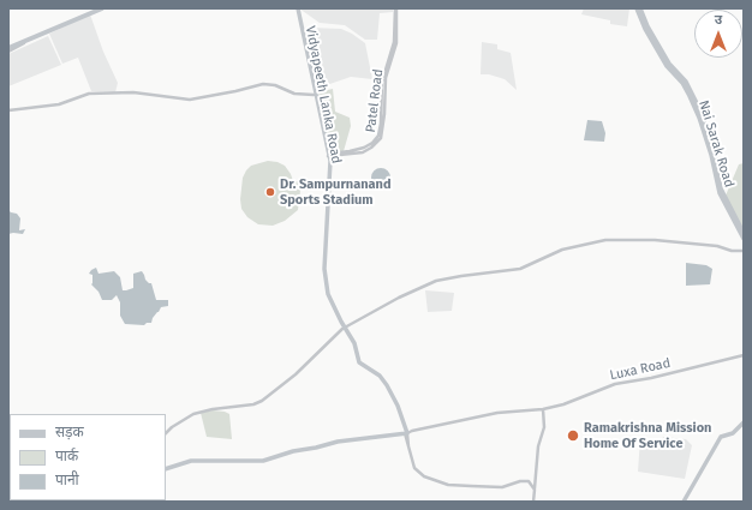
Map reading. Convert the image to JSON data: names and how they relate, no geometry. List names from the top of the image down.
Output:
{
  "streets": {
    "main road": ["Vidyapeeth Lanka Road", "Nai Sarak Road"],
    "street": ["Patel Road", "Luxa Road"]
  },
  "crossings": [
    ["Vidyapeeth Lanka Road", "Patel Road"],
    ["Vidyapeeth Lanka Road", "Luxa Road"]
  ],
  "places": ["Dr. Sampurnanand Sports Stadium", "Ramakrishna Mission Home Of Service"],
  "legend": ["सड़क", "पार्क", "पानी"],
  "north": "top"
}
